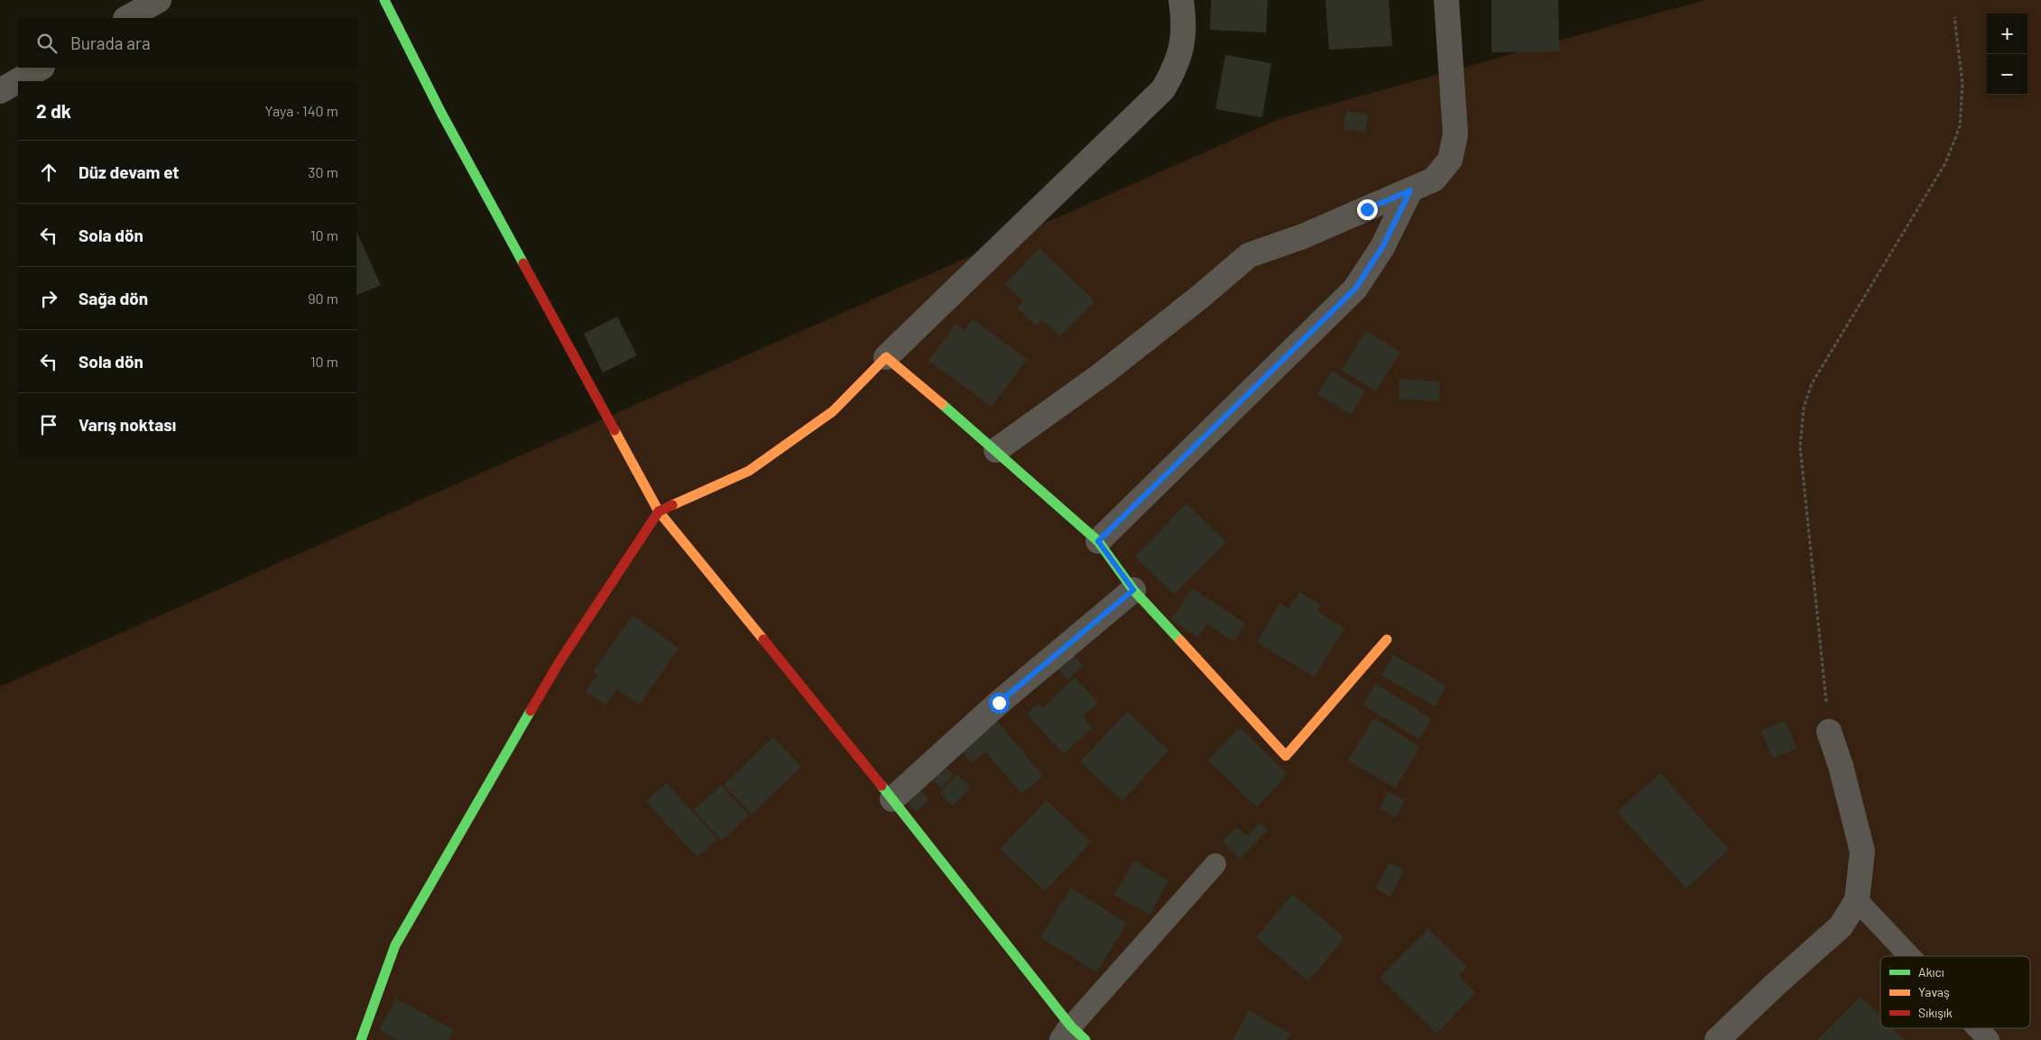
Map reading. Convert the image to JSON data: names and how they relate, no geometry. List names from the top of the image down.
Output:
{
  "legend": ["Akıcı", "Yavaş", "Sıkışık"],
  "page": {
    "map_buttons": ["+", "−"],
    "search": "Burada ara",
    "heading": ["2 dk", "Yaya · 140 m"],
    "list": [
      ["Düz devam et", "30 m"],
      ["Sola dön", "10 m"],
      ["Sağa dön", "90 m"],
      ["Sola dön", "10 m"],
      "Varış noktası"
    ]
  }
}
